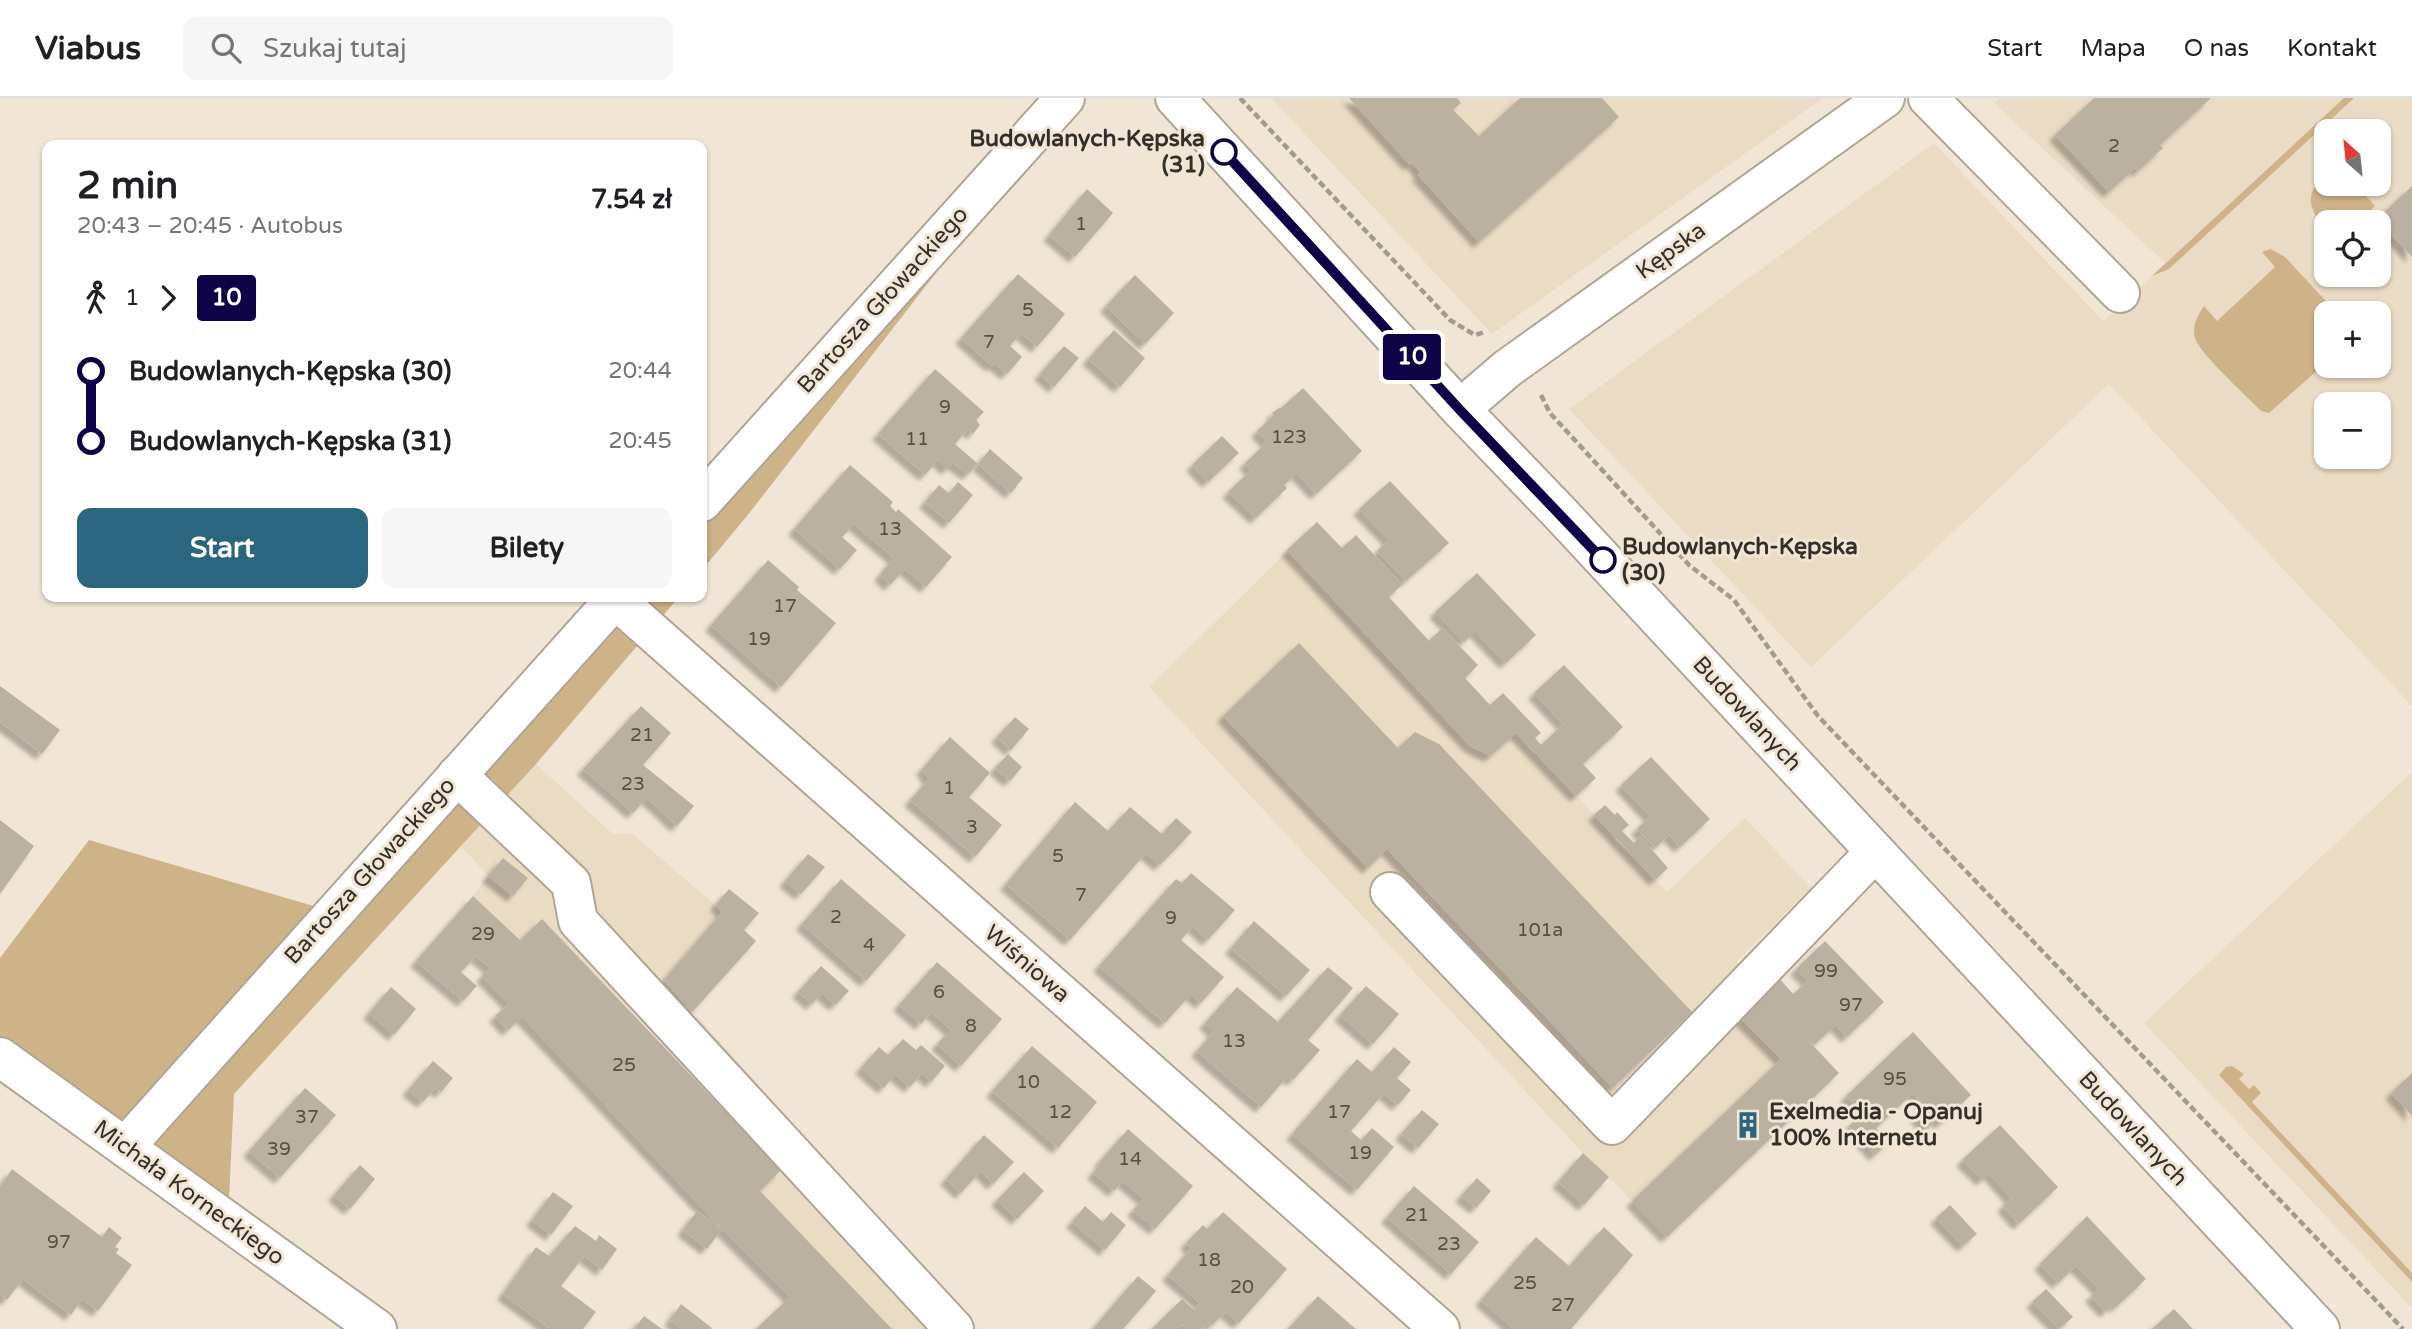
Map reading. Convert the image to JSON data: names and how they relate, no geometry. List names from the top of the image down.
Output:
{
  "streets": {
    "street": [
      "Kępska",
      "Bartosza Głowackiego",
      "Budowlanych",
      "Wiśniowa",
      "Michała Korneckiego"
    ]
  },
  "crossings": [
    ["Kępska", "Budowlanych"],
    ["Bartosza Głowackiego", "Michała Korneckiego"]
  ],
  "places": {
    "other": ["Budowlanych-Kępska (31)", "Budowlanych-Kępska (30)"],
    "building": ["Exelmedia - Opanuj 100% Internetu"]
  },
  "lines": ["bus line 10"],
  "house_numbers": [
    "2",
    "1",
    "5",
    "7",
    "9",
    "123",
    "11",
    "13",
    "17",
    "19",
    "21",
    "23",
    "1",
    "3",
    "5",
    "7",
    "2",
    "9",
    "101a",
    "29",
    "4",
    "99",
    "6",
    "97",
    "8",
    "13",
    "25",
    "95",
    "10",
    "12",
    "17",
    "37",
    "39",
    "19",
    "14",
    "21",
    "97",
    "23",
    "18",
    "25",
    "20",
    "27"
  ],
  "north": "top left",
  "page": {
    "header": "Viabus",
    "search": "Szukaj tutaj",
    "nav": [
      "Start",
      "Mapa",
      "O nas",
      "Kontakt"
    ],
    "on_map": "10",
    "map_buttons": ["+", "−"],
    "heading": ["2 min", "20:43 – 20:45 · Autobus", "7.54 zł"],
    "legs": ["1", "10"],
    "list": [
      {
        "name": "Budowlanych-Kępska (30)",
        "value": "20:44"
      },
      {
        "name": "Budowlanych-Kępska (31)",
        "value": "20:45"
      }
    ],
    "buttons": ["Start", "Bilety"]
  }
}
